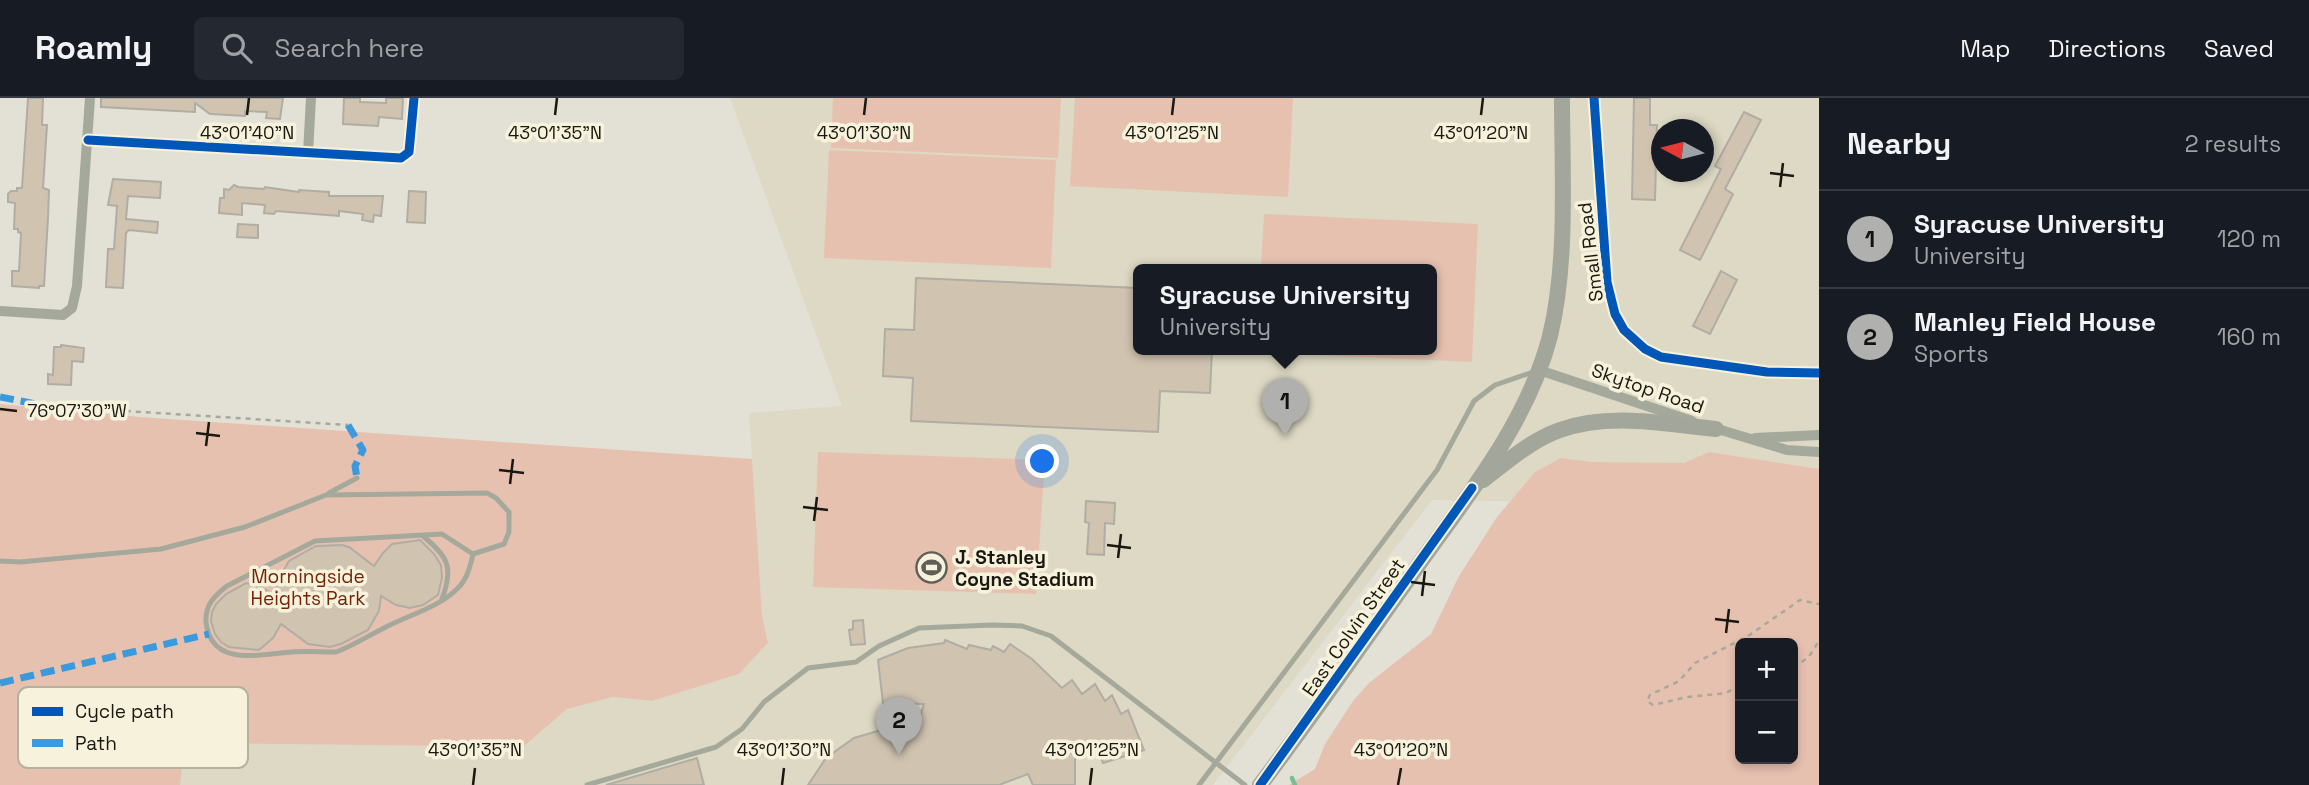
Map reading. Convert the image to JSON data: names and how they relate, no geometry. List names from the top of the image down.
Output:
{
  "streets": {
    "street": ["Small Road", "Skytop Road", "East Colvin Street"]
  },
  "crossings": [
    ["Skytop Road", "East Colvin Street"]
  ],
  "parks": ["Morningside Heights Park"],
  "places": {
    "sports": ["J. Stanley Coyne Stadium"]
  },
  "legend": ["Cycle path", "Path"],
  "north": "left",
  "page": {
    "header": "Roamly",
    "search": "Search here",
    "nav": ["Map", "Directions", "Saved"],
    "heading": ["Nearby", "2 results"],
    "list": [
      {
        "mark": "1",
        "name": "Syracuse University",
        "note": "University",
        "value": "120 m"
      },
      {
        "mark": "2",
        "name": "Manley Field House",
        "note": "Sports",
        "value": "160 m"
      }
    ],
    "popup": ["Syracuse University", "University"],
    "pins": ["1", "2"],
    "map_buttons": ["+", "−"]
  },
  "coordinates": [
    "43°01'40\"N",
    "43°01'35\"N",
    "43°01'30\"N",
    "43°01'25\"N",
    "43°01'20\"N",
    "76°07'30\"W"
  ]
}
